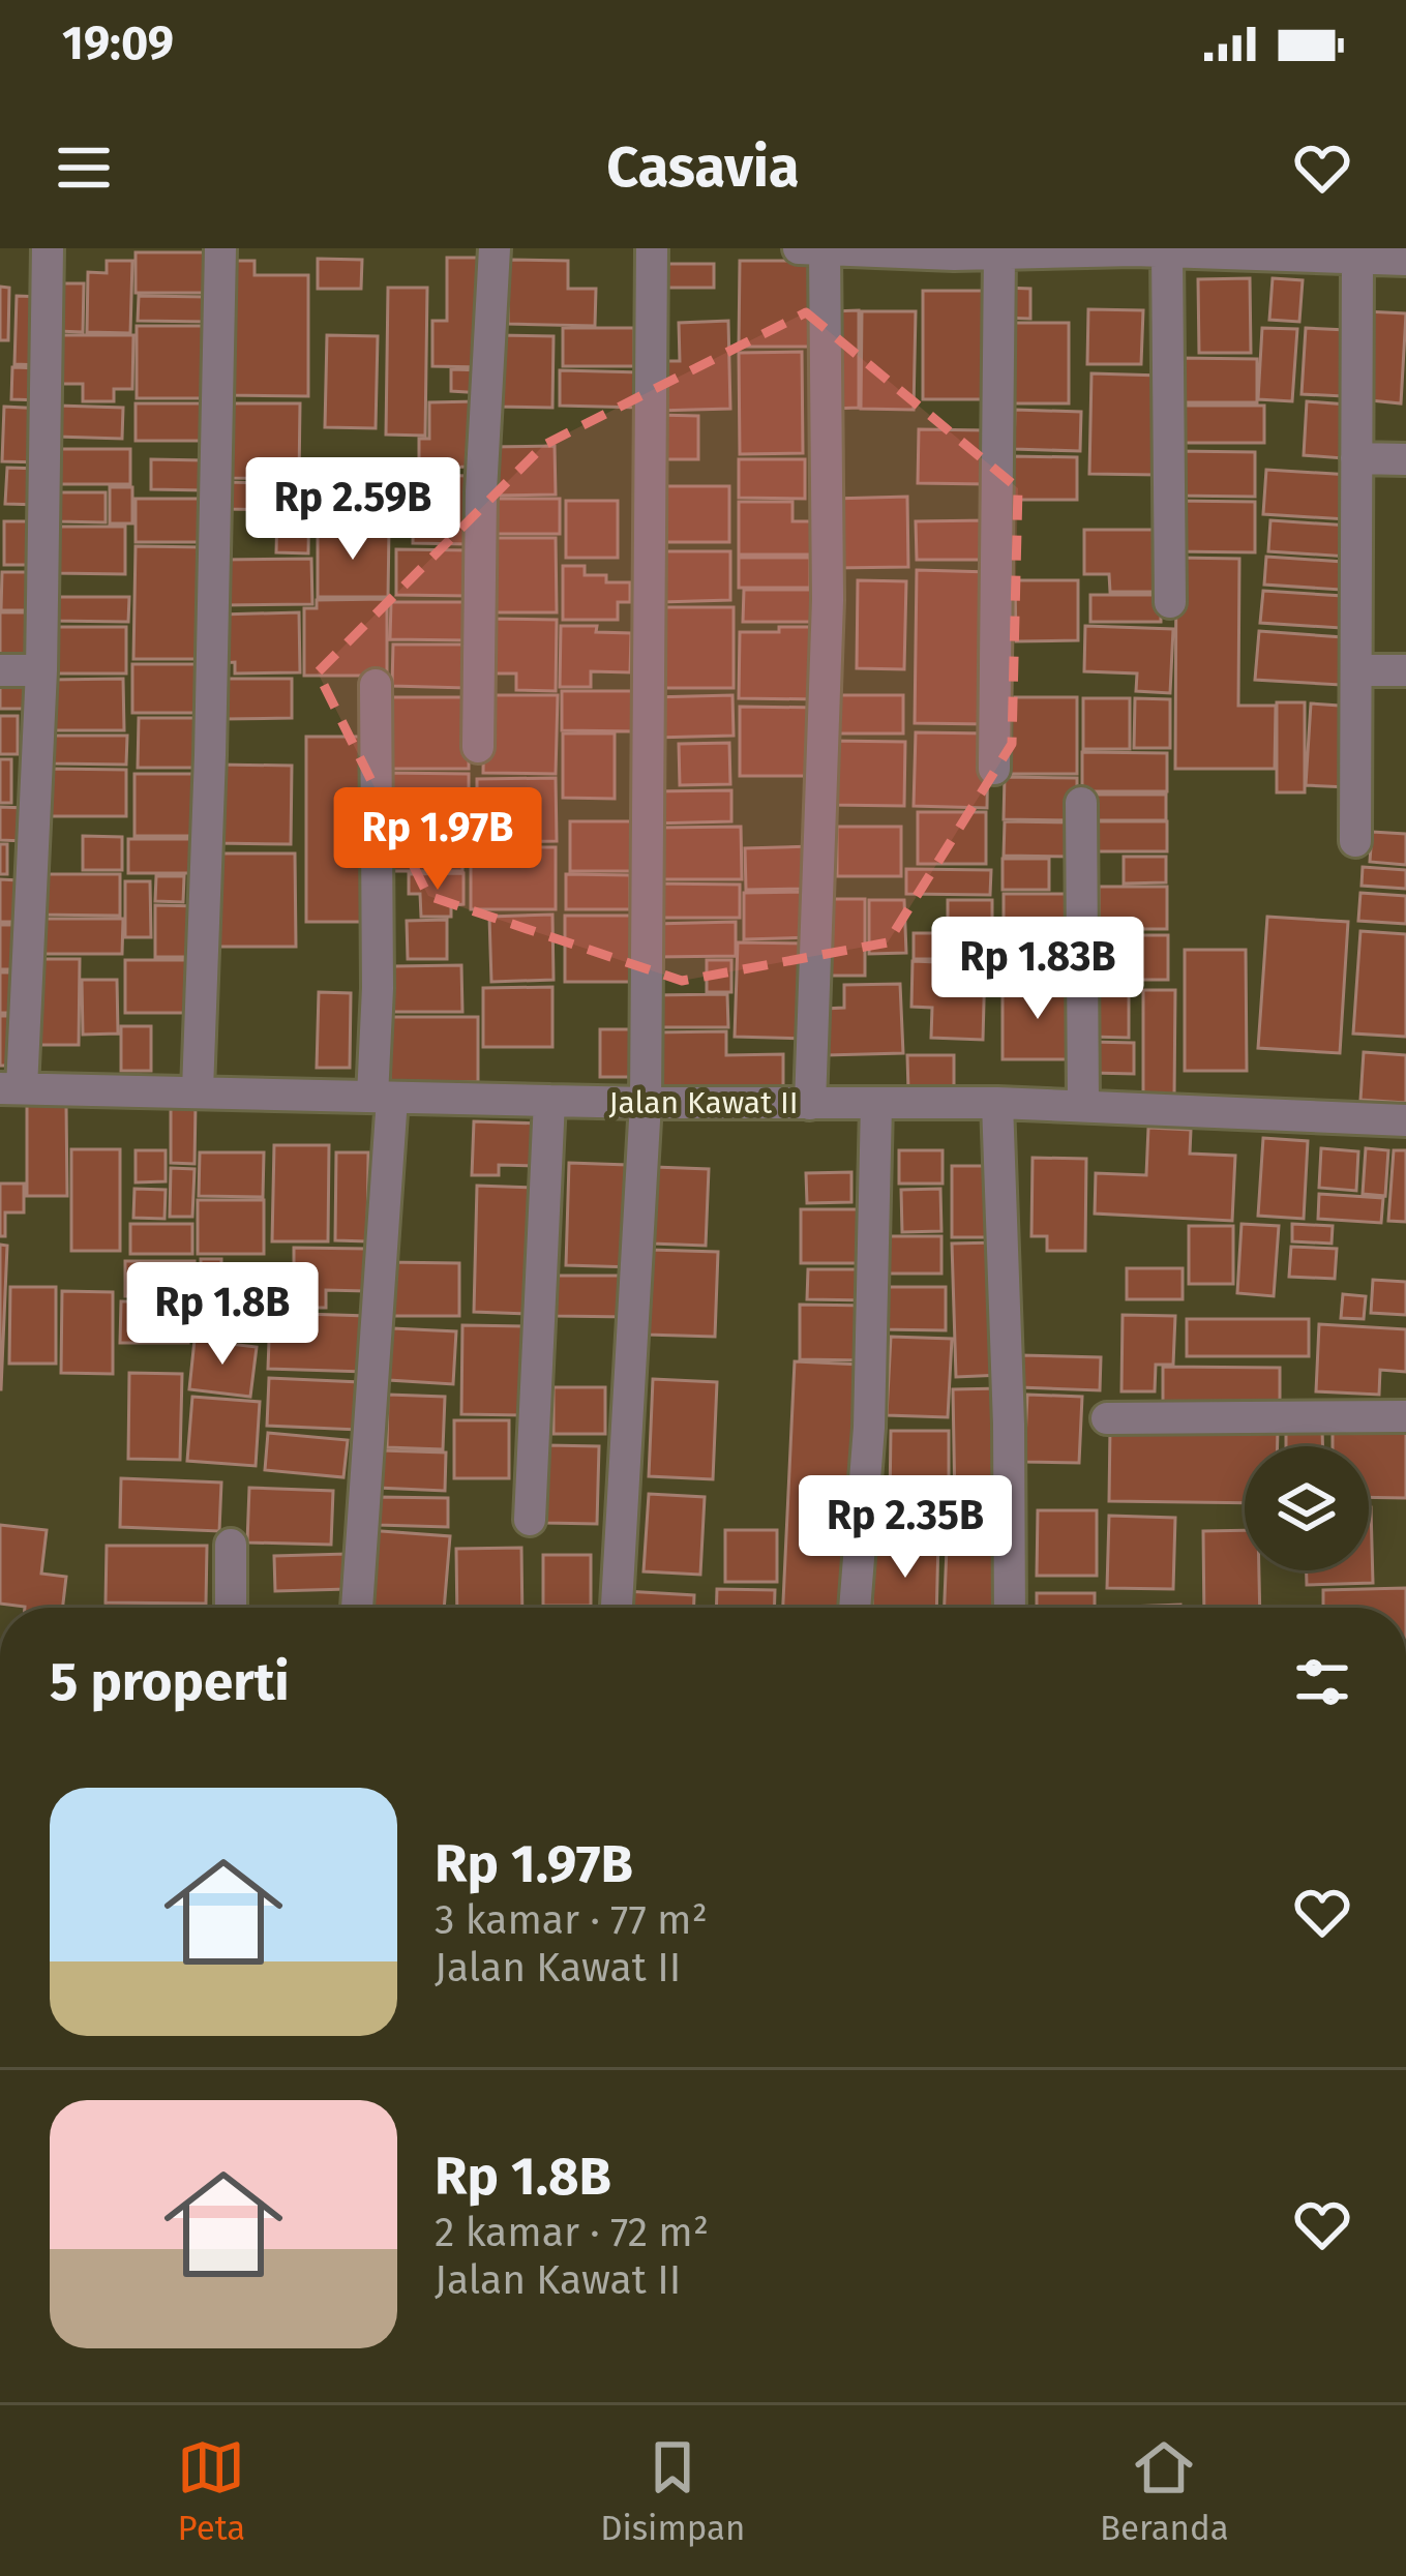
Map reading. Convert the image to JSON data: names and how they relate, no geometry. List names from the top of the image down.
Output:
{
  "streets": {
    "street": ["Jalan Kawat II"]
  },
  "page": {
    "status": "19:09",
    "header": "Casavia",
    "price": [
      "Rp 2.59B",
      "Rp 1.97B",
      "Rp 1.83B",
      "Rp 1.8B",
      "Rp 2.35B"
    ],
    "heading": "5 properti",
    "list": [
      {
        "name": "Rp 1.97B",
        "note": "3 kamar · 77 m² · Jalan Kawat II"
      },
      {
        "name": "Rp 1.8B",
        "note": "2 kamar · 72 m² · Jalan Kawat II"
      }
    ],
    "tabs": ["Peta", "Disimpan", "Beranda"]
  }
}
